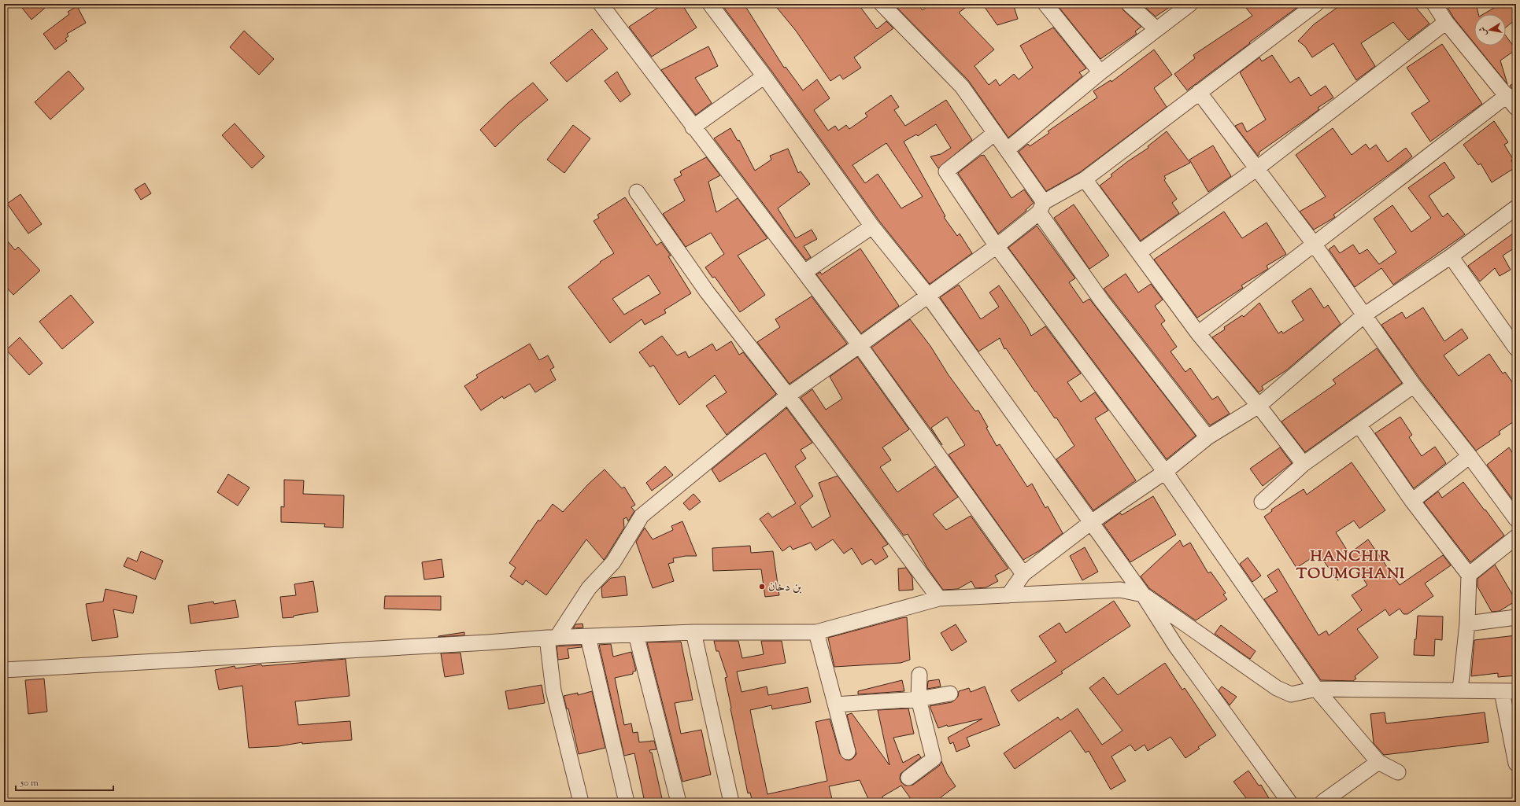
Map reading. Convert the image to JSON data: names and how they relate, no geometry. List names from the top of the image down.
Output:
{
  "districts": ["HANCHIR TOUMGHANI"],
  "places": ["بن دخان"],
  "scale_bar": "50 m",
  "north": "left"
}
